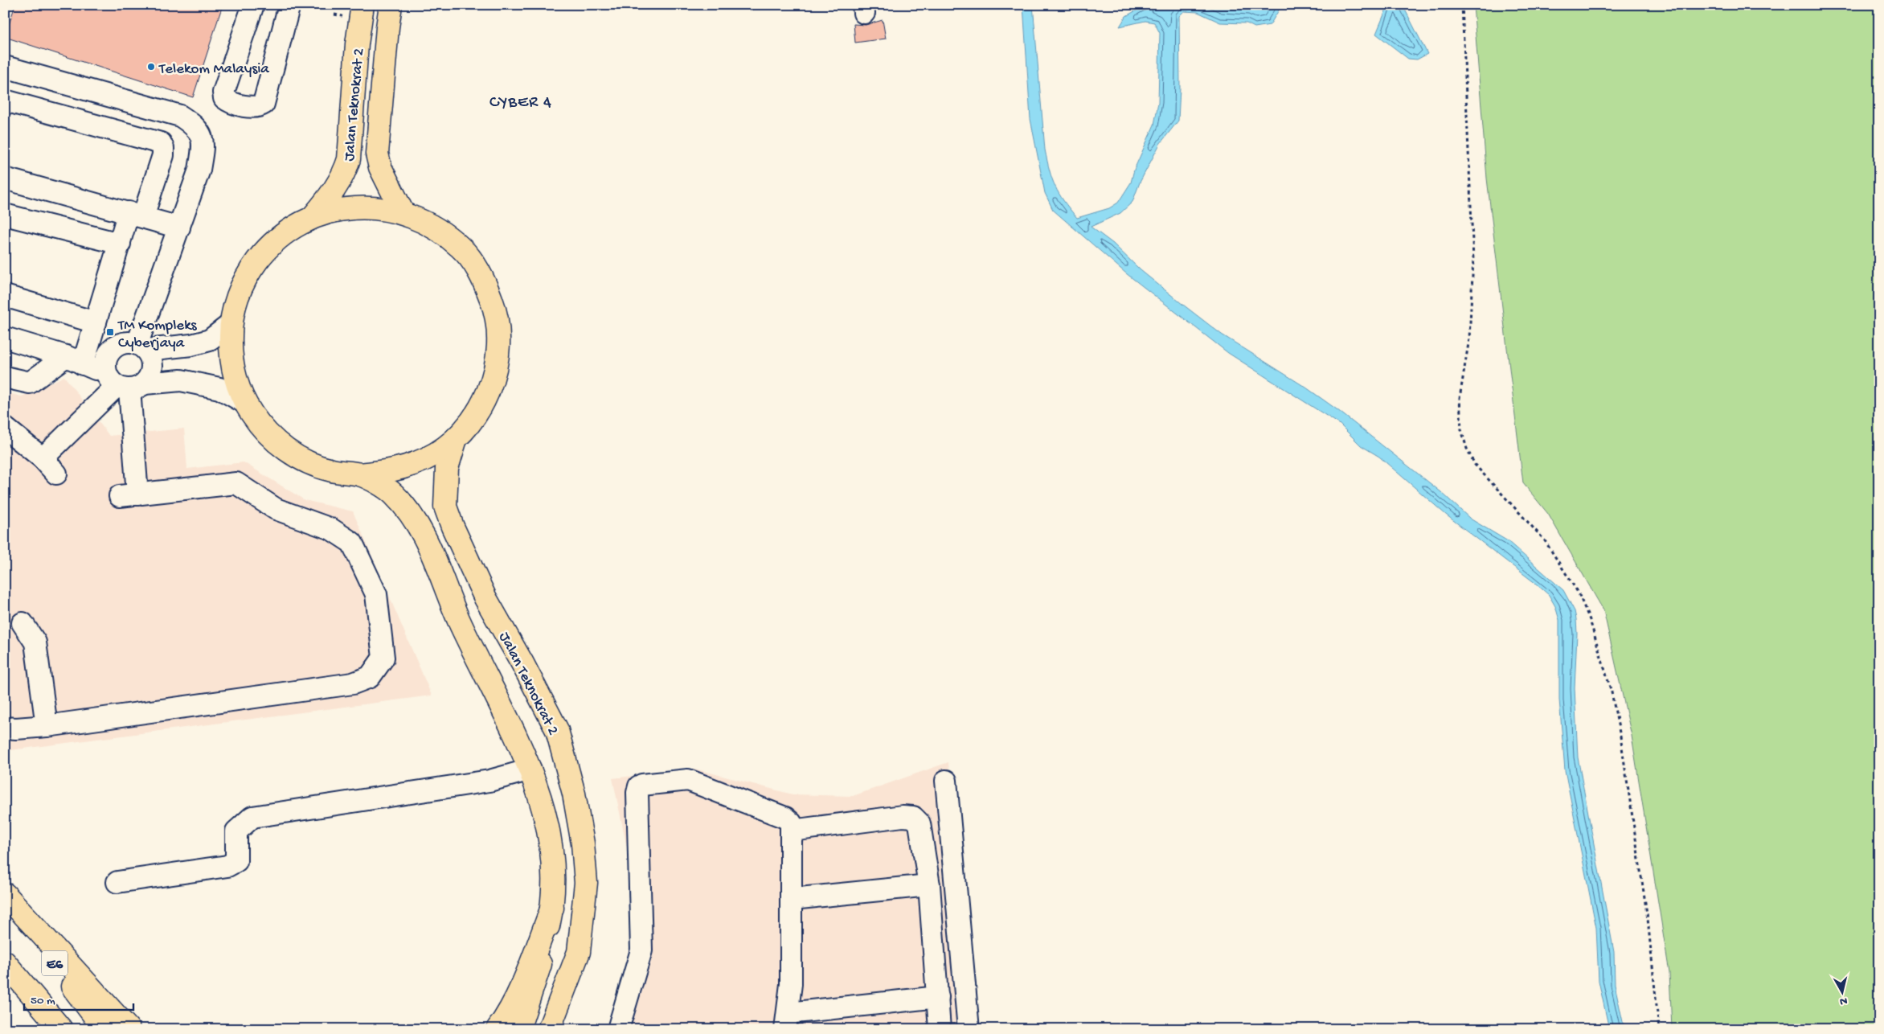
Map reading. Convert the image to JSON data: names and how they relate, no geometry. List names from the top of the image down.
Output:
{
  "streets": {
    "main road": ["Jalan Teknokrat 2", "E6"]
  },
  "districts": ["CYBER 4"],
  "places": {
    "other": ["Telekom Malaysia"],
    "transit": ["TM Kompleks Cyberjaya"]
  },
  "scale_bar": "50 m",
  "north": "bottom"
}
